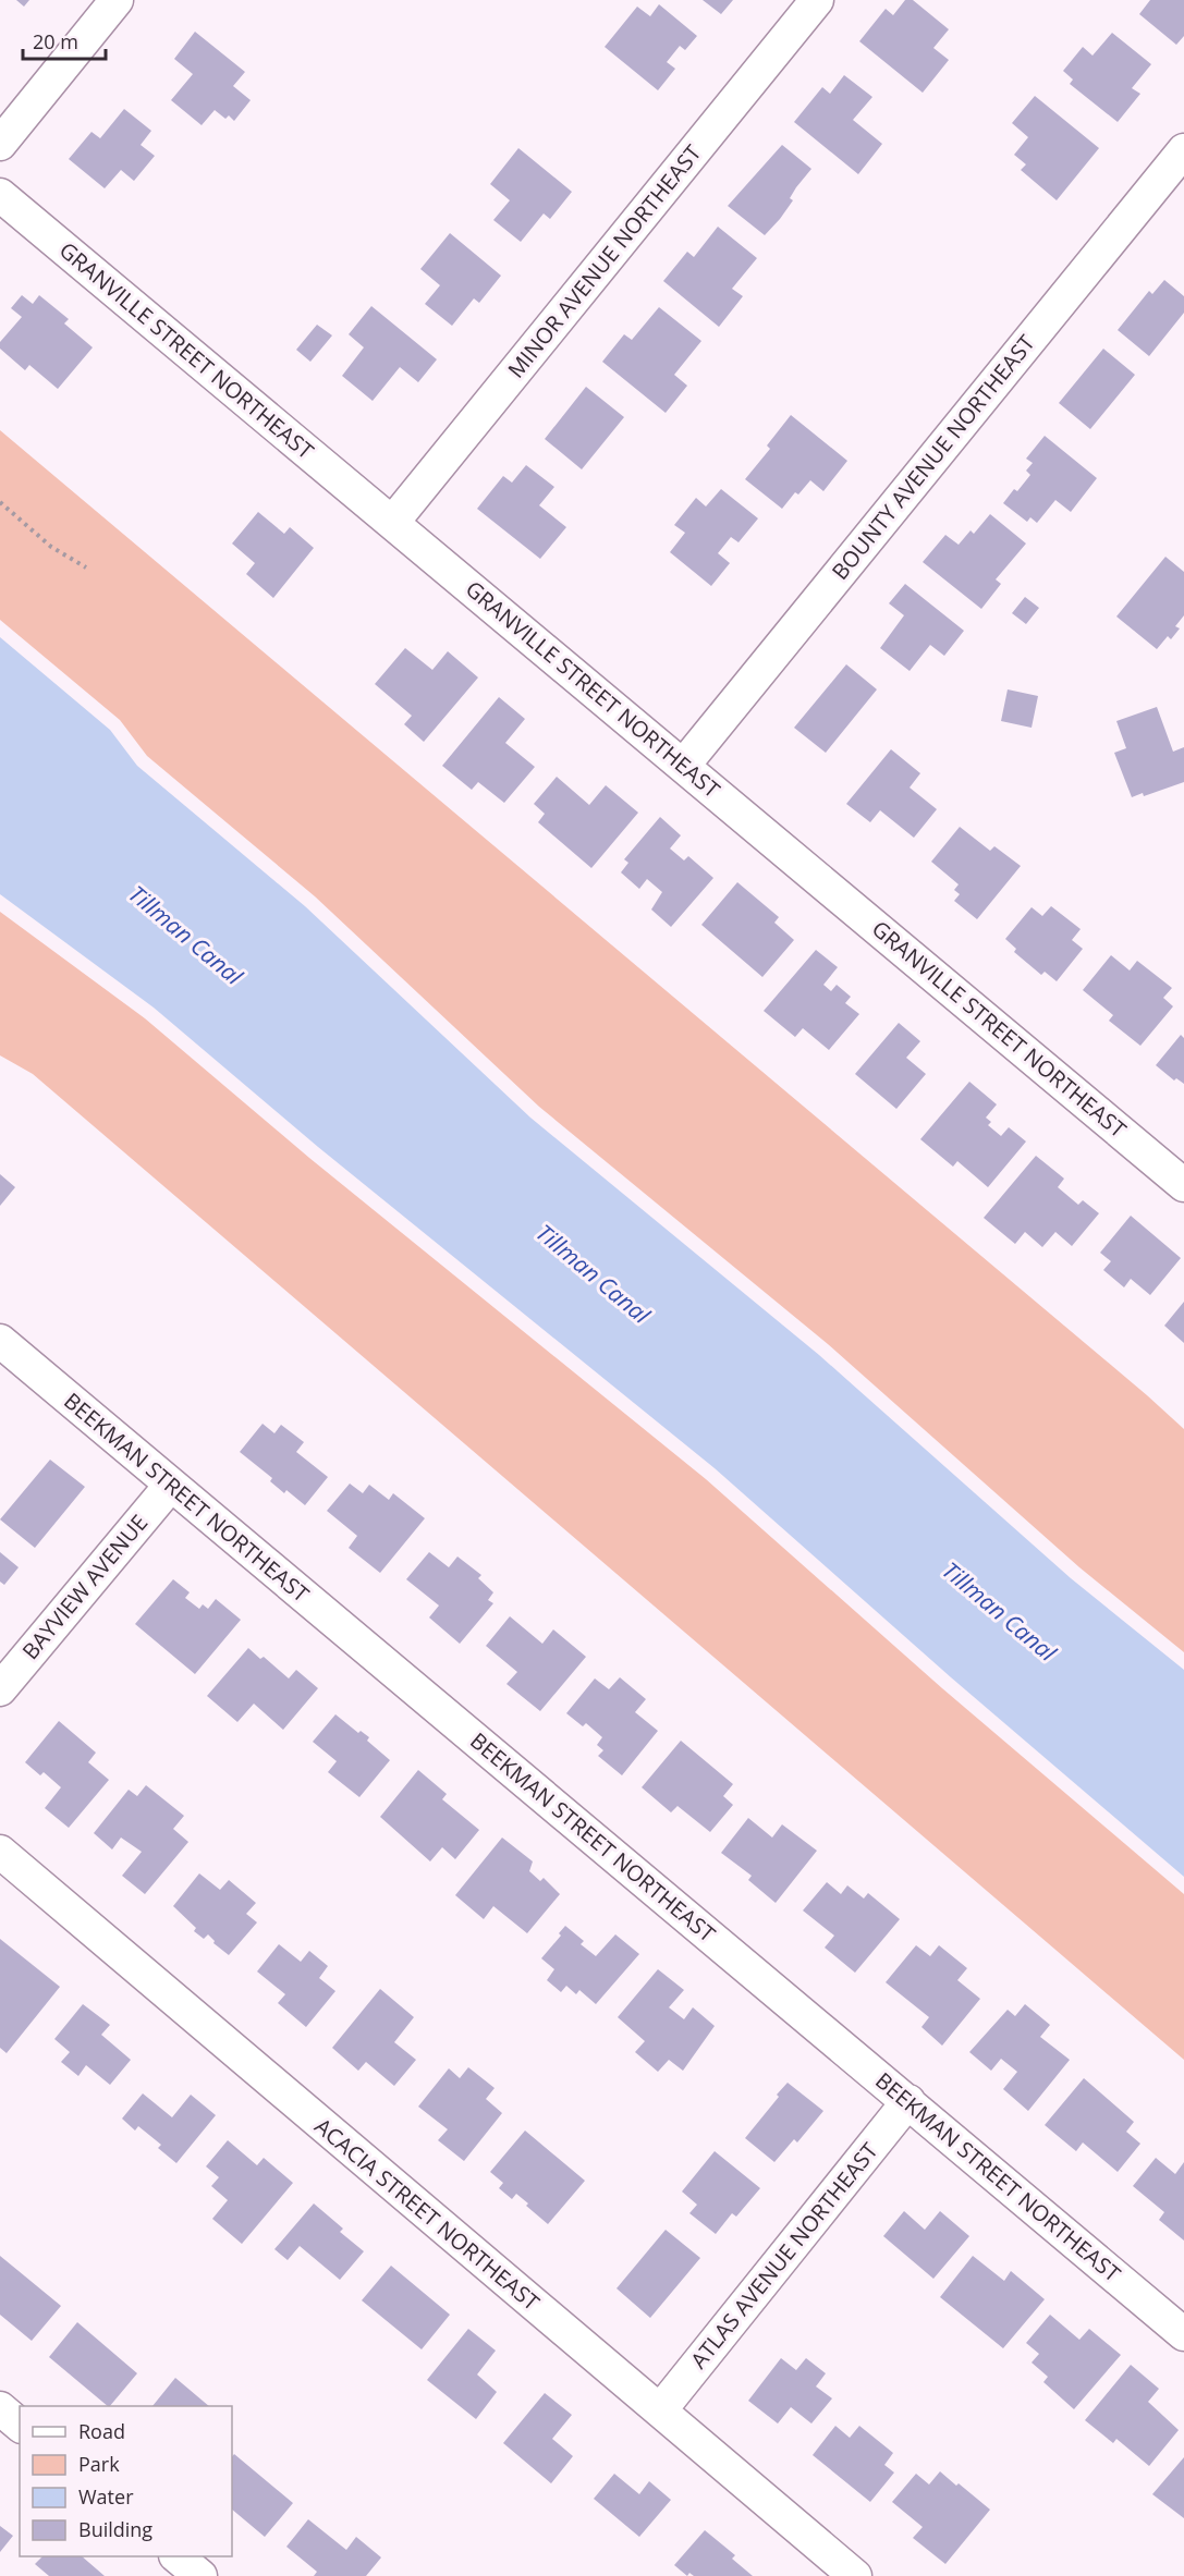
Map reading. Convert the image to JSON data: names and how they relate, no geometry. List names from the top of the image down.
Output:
{
  "streets": {
    "street": [
      "MINOR AVENUE NORTHEAST",
      "GRANVILLE STREET NORTHEAST",
      "BOUNTY AVENUE NORTHEAST",
      "BEEKMAN STREET NORTHEAST",
      "BAYVIEW AVENUE",
      "ACACIA STREET NORTHEAST",
      "ATLAS AVENUE NORTHEAST"
    ]
  },
  "crossings": [
    ["MINOR AVENUE NORTHEAST", "GRANVILLE STREET NORTHEAST"],
    ["GRANVILLE STREET NORTHEAST", "BOUNTY AVENUE NORTHEAST"],
    ["BEEKMAN STREET NORTHEAST", "BAYVIEW AVENUE"],
    ["BEEKMAN STREET NORTHEAST", "ATLAS AVENUE NORTHEAST"],
    ["ACACIA STREET NORTHEAST", "ATLAS AVENUE NORTHEAST"]
  ],
  "water": ["Tillman Canal"],
  "legend": [
    "Road",
    "Park",
    "Water",
    "Building"
  ],
  "scale_bar": "20 m"
}
